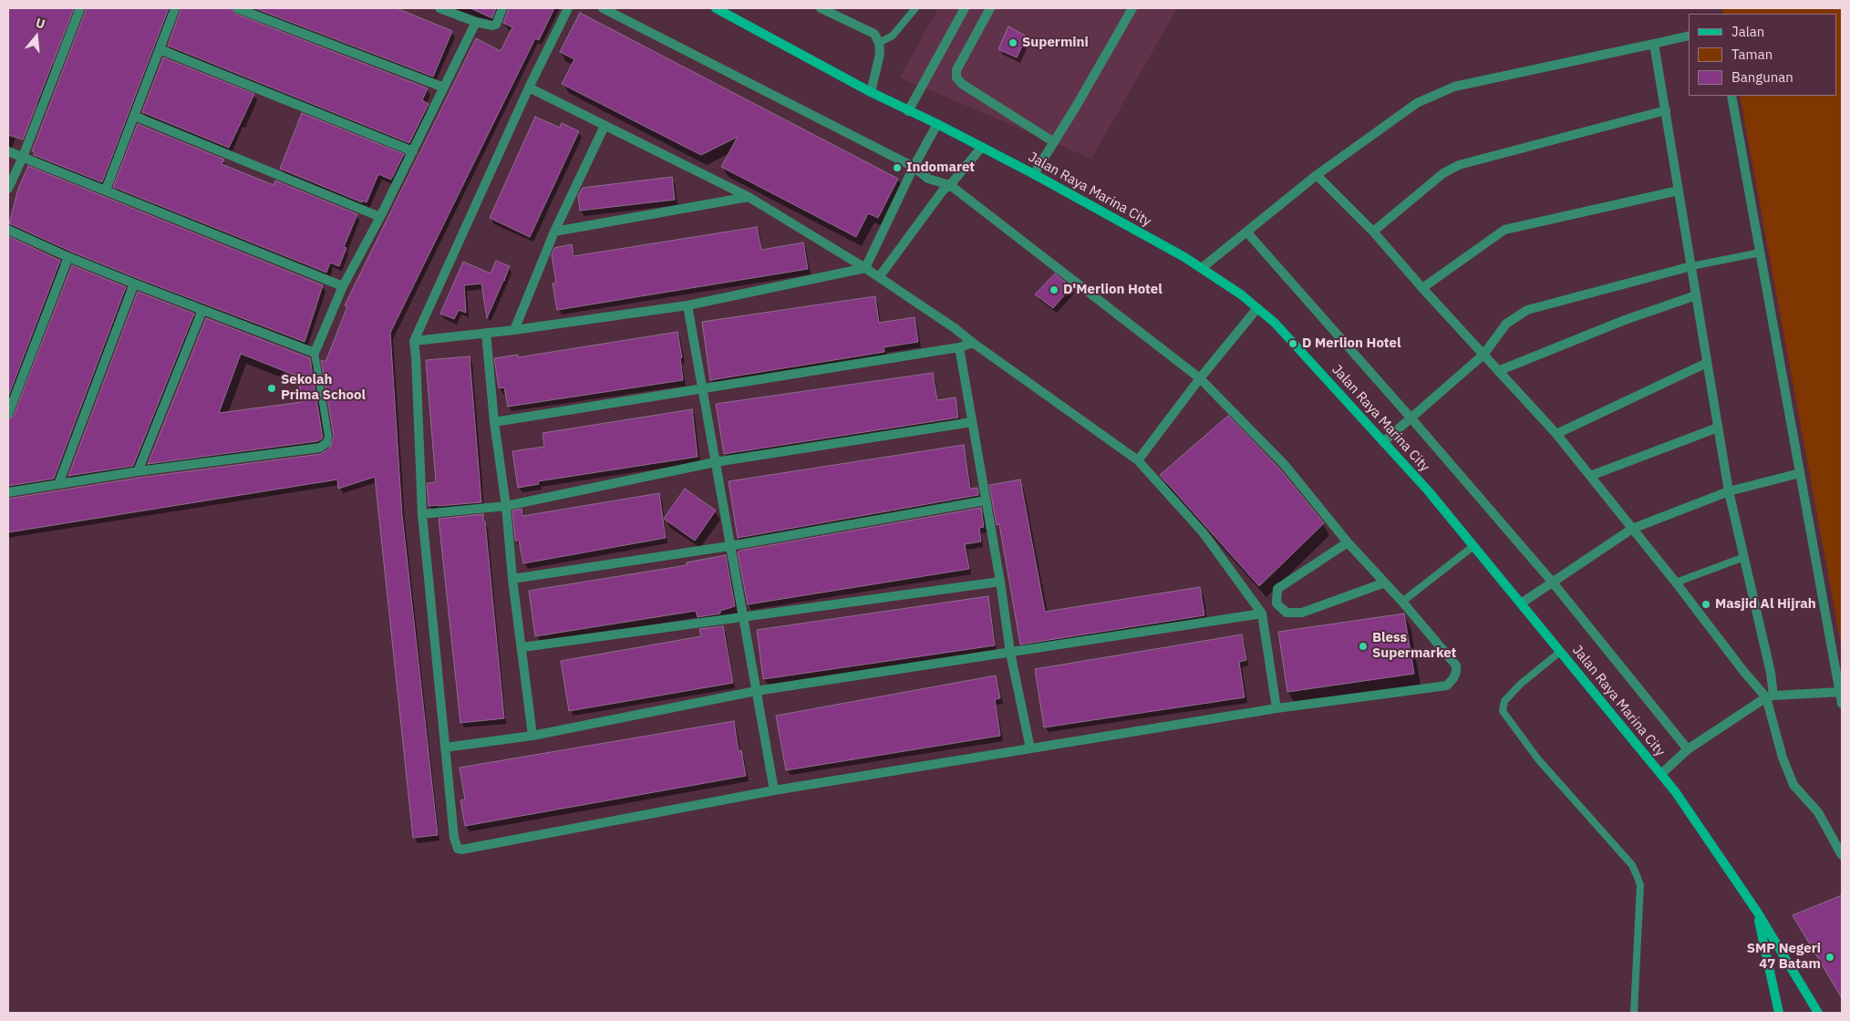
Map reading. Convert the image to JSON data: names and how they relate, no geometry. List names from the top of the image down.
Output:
{
  "streets": {
    "main road": ["Jalan Raya Marina City"]
  },
  "places": [
    "Supermini",
    "Indomaret",
    "D'Merlion Hotel",
    "D Merlion Hotel",
    "Sekolah Prima School",
    "Masjid Al Hijrah",
    "Bless Supermarket",
    "SMP Negeri 47 Batam"
  ],
  "legend": ["Jalan", "Taman", "Bangunan"],
  "north": "top"
}
